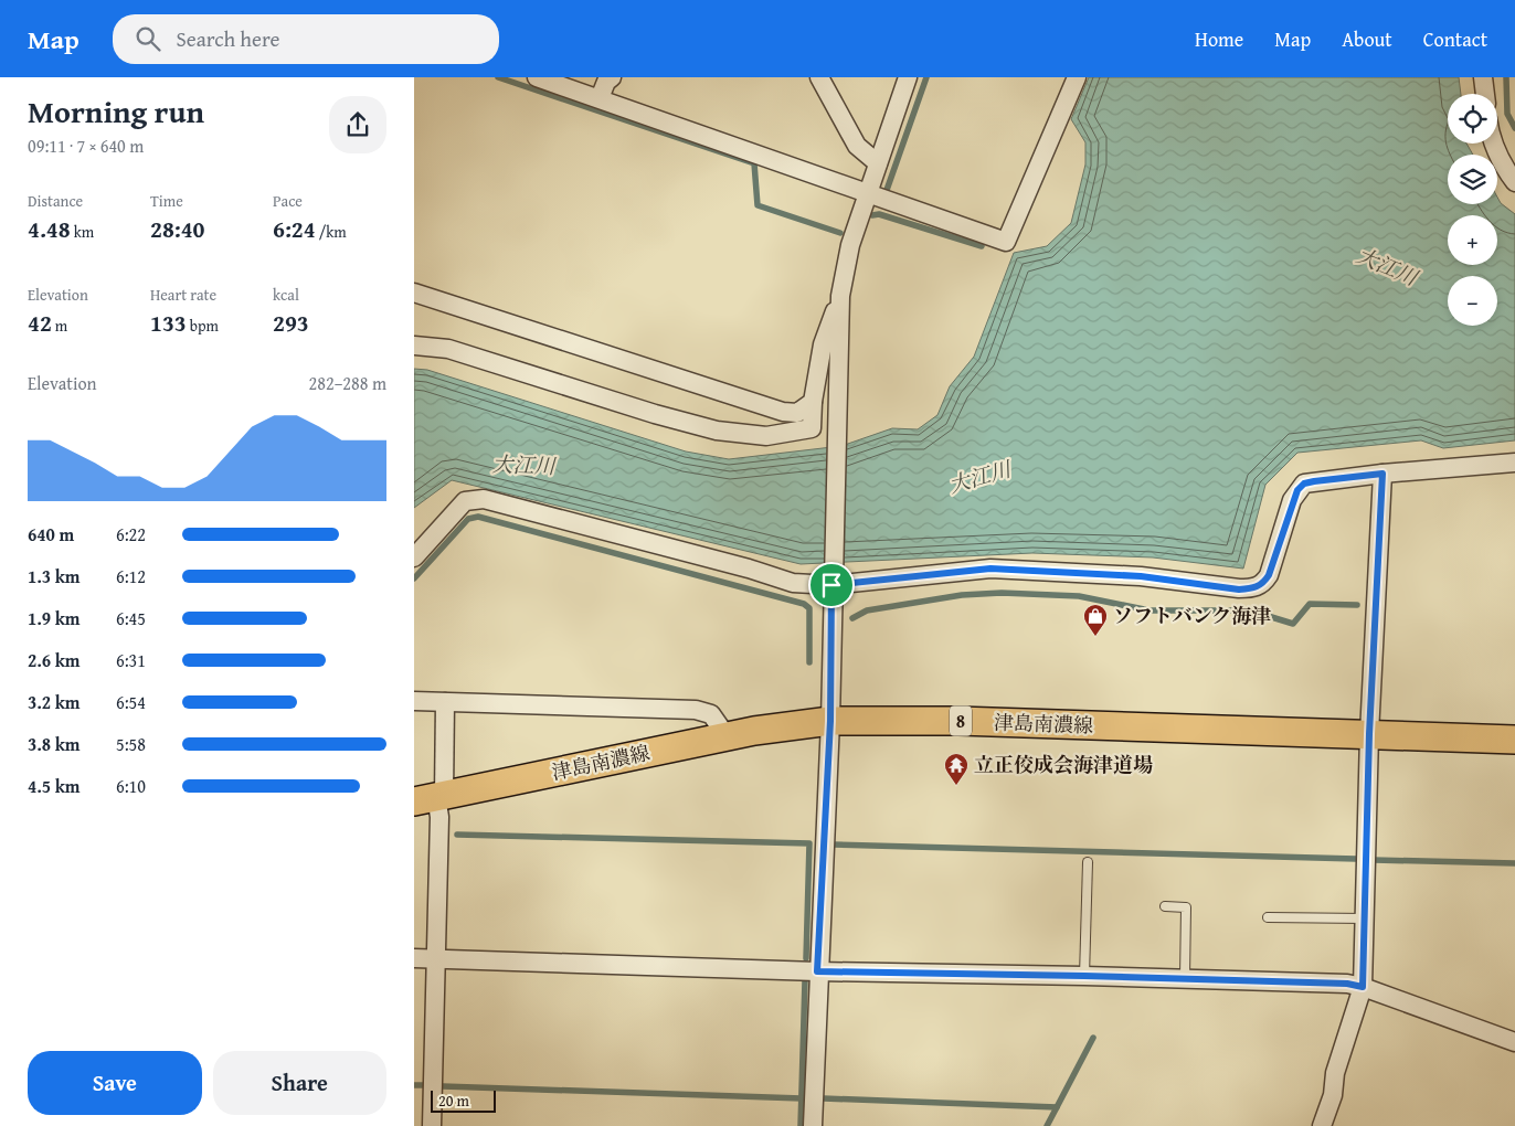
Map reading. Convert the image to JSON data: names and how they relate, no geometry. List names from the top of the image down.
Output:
{
  "streets": {
    "main road": ["8", "津島南濃線"]
  },
  "water": ["大江川"],
  "places": {
    "shop": ["ソフトバンク海津"],
    "temple": ["立正佼成会海津道場"]
  },
  "scale_bar": "20 m",
  "page": {
    "header": "Map",
    "search": "Search here",
    "nav": [
      "Home",
      "Map",
      "About",
      "Contact"
    ],
    "heading": ["Morning run", "09:11 · 7 × 640 m"],
    "map_buttons": ["+", "−"],
    "stats": [
      ["Distance", "4.48 km"],
      ["Time", "28:40"],
      ["Pace", "6:24 /km"],
      ["Elevation", "42 m"],
      ["Heart rate", "133 bpm"],
      ["kcal", "293"]
    ],
    "chart": ["Elevation", "282–288 m"],
    "list": [
      {
        "name": "640 m",
        "note": "6:22"
      },
      {
        "name": "1.3 km",
        "note": "6:12"
      },
      {
        "name": "1.9 km",
        "note": "6:45"
      },
      {
        "name": "2.6 km",
        "note": "6:31"
      },
      {
        "name": "3.2 km",
        "note": "6:54"
      },
      {
        "name": "3.8 km",
        "note": "5:58"
      },
      {
        "name": "4.5 km",
        "note": "6:10"
      }
    ],
    "buttons": ["Save", "Share"],
    "scale": "20 m"
  }
}
